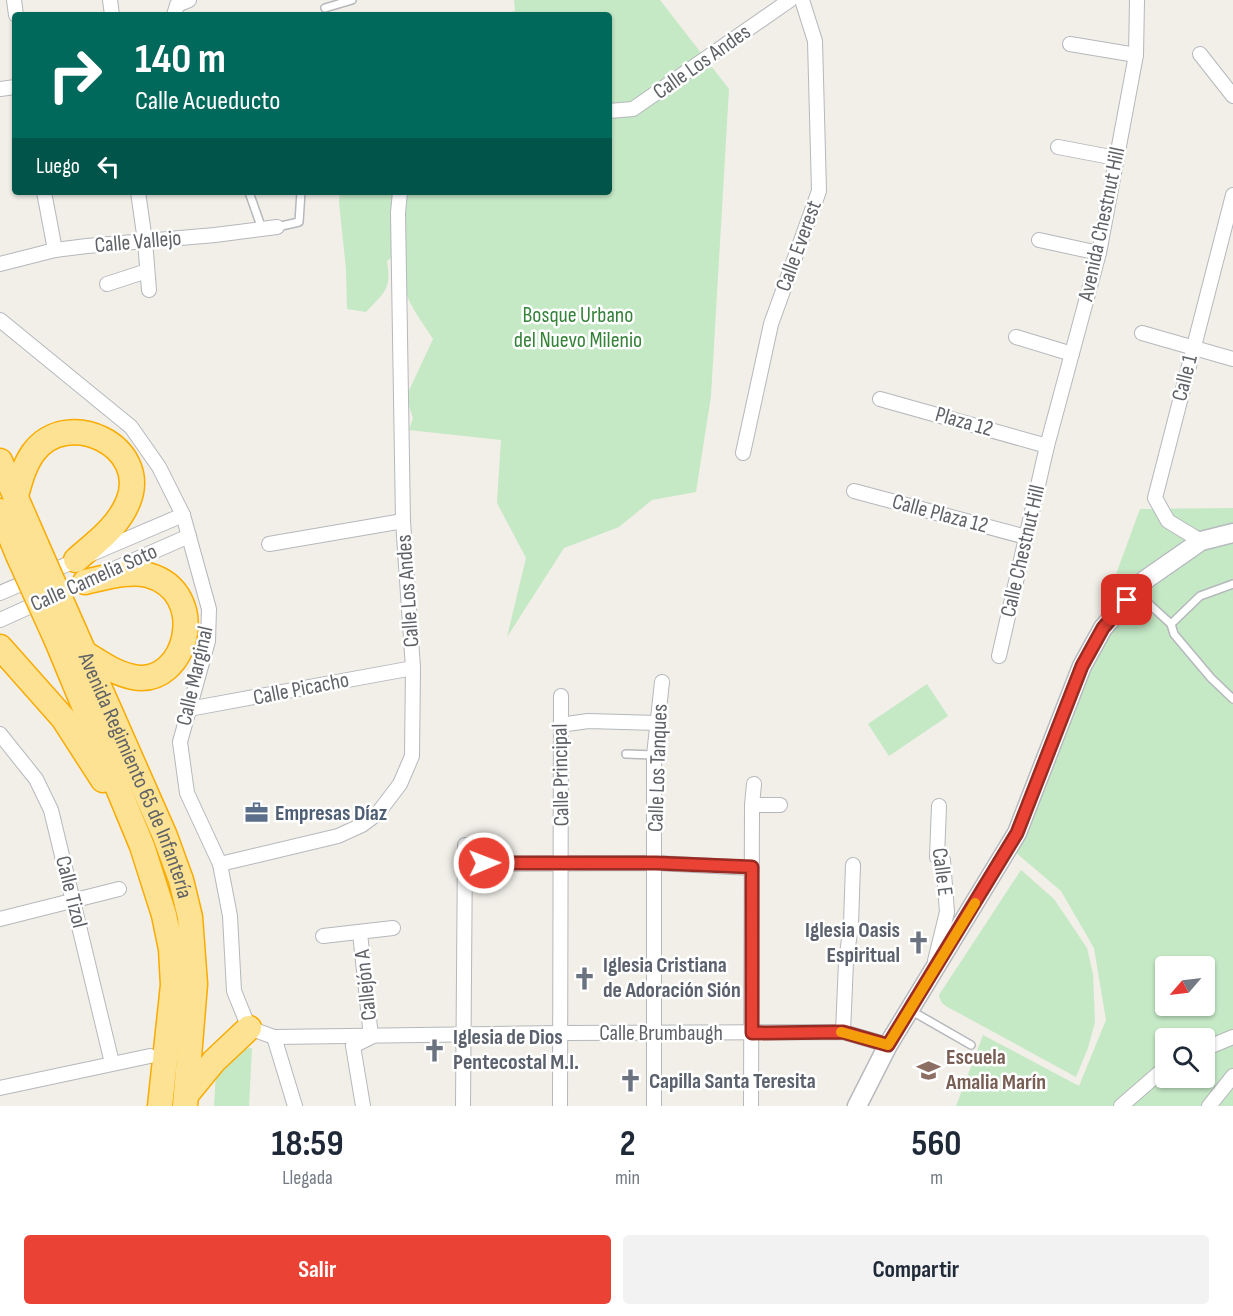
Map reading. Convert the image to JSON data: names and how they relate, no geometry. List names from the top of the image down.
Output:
{
  "streets": {
    "highway": ["Avenida Regimiento 65 de Infantería"],
    "street": [
      "Calle Los Andes",
      "Avenida Chestnut Hill",
      "Calle Vallejo",
      "Calle Everest",
      "Calle 1",
      "Plaza 12",
      "Calle Plaza 12",
      "Calle Chestnut Hill",
      "Calle Camelia Soto",
      "Calle Marginal",
      "Calle Picacho",
      "Calle Los Tanques",
      "Calle Principal",
      "Calle E",
      "Calle Tizol",
      "Callejón A",
      "Calle Brumbaugh"
    ]
  },
  "crossings": [
    ["Calle Los Andes", "Calle Marginal"],
    ["Calle Los Andes", "Calle Picacho"],
    ["Avenida Chestnut Hill", "Plaza 12"],
    ["Avenida Chestnut Hill", "Calle Chestnut Hill"],
    ["Plaza 12", "Calle Chestnut Hill"],
    ["Calle Plaza 12", "Calle Chestnut Hill"],
    ["Calle Camelia Soto", "Calle Marginal"],
    ["Calle Marginal", "Calle Picacho"],
    ["Calle Marginal", "Calle Brumbaugh"],
    ["Calle Los Tanques", "Calle Brumbaugh"],
    ["Calle Principal", "Calle Brumbaugh"],
    ["Callejón A", "Calle Brumbaugh"]
  ],
  "parks": ["Bosque Urbano del Nuevo Milenio"],
  "places": {
    "office": ["Empresas Díaz"],
    "church": [
      "Iglesia Oasis Espiritual",
      "Iglesia Cristiana de Adoración Sión",
      "Iglesia de Dios Pentecostal M.I.",
      "Capilla Santa Teresita"
    ],
    "school or university": ["Escuela Amalia Marín"]
  },
  "north": "bottom left",
  "page": {
    "turn": ["140 m", "Calle Acueducto"],
    "then": "Luego",
    "eta": [
      "18:59",
      "Llegada",
      "2",
      "min",
      "560",
      "m"
    ],
    "buttons": ["Salir", "Compartir"]
  }
}
